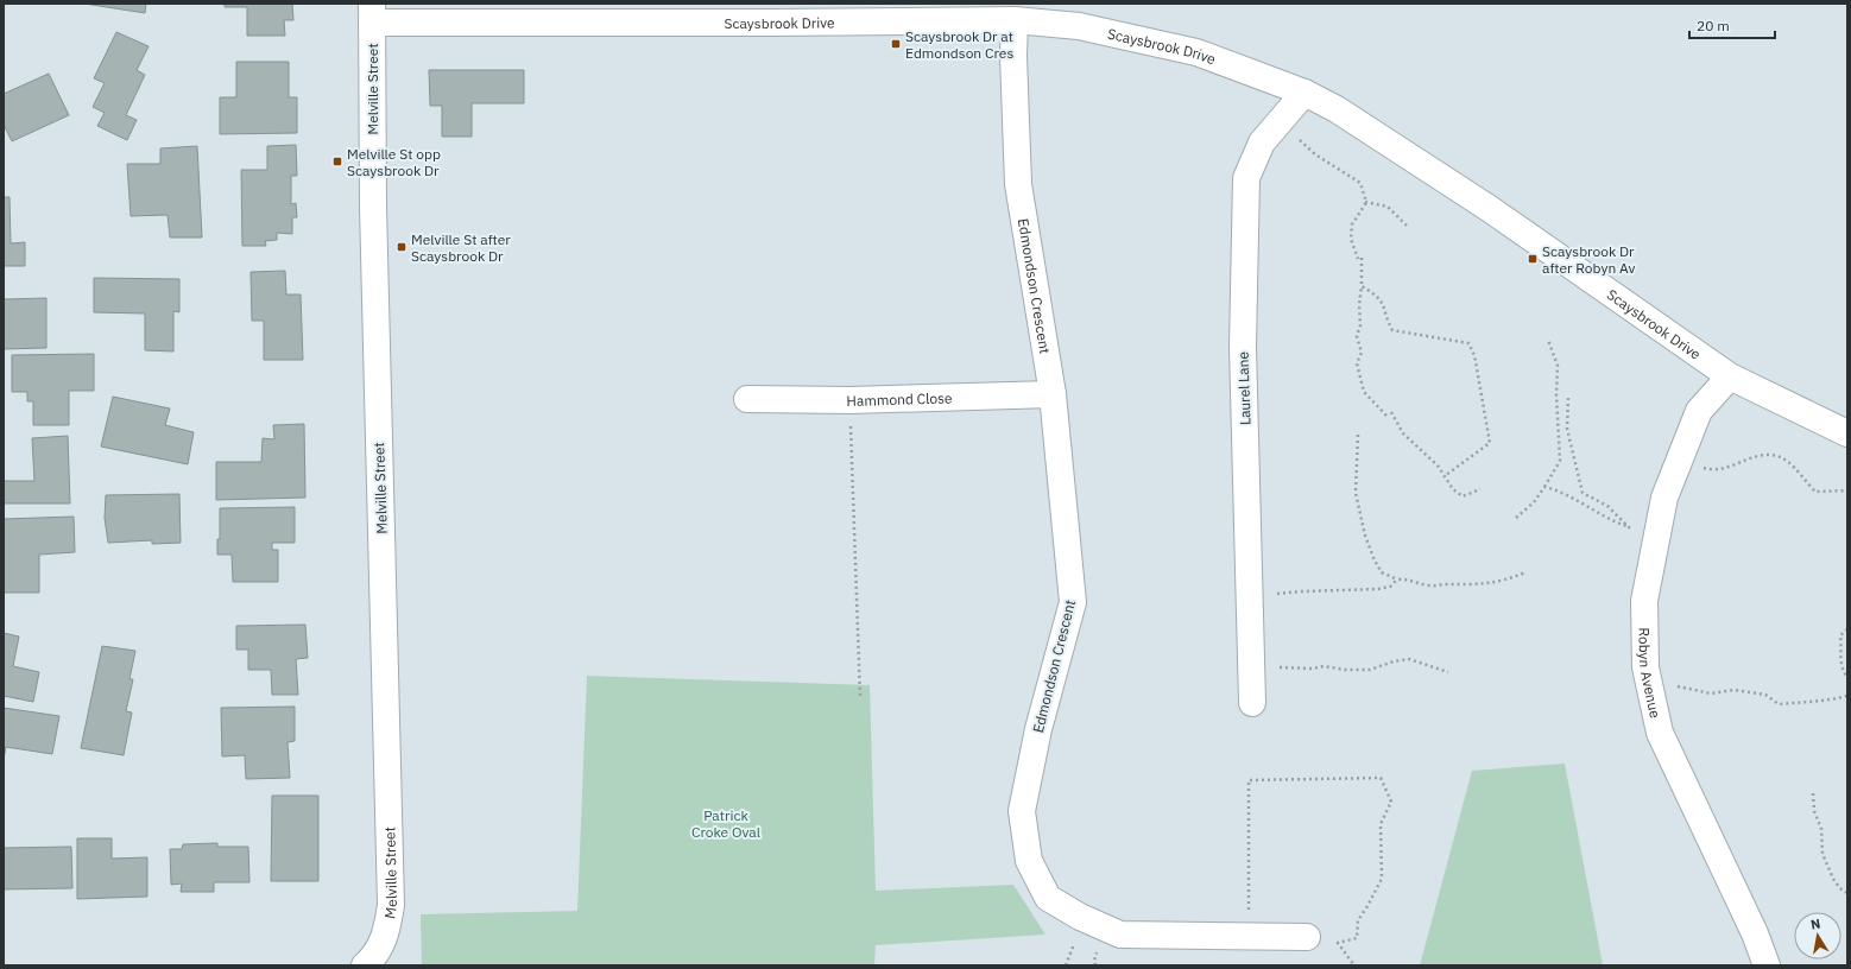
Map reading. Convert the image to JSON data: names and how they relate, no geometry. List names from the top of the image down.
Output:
{
  "streets": {
    "street": [
      "Scaysbrook Drive",
      "Melville Street",
      "Edmondson Crescent",
      "Laurel Lane",
      "Hammond Close",
      "Robyn Avenue"
    ]
  },
  "crossings": [
    ["Scaysbrook Drive", "Melville Street"],
    ["Scaysbrook Drive", "Edmondson Crescent"],
    ["Scaysbrook Drive", "Laurel Lane"],
    ["Scaysbrook Drive", "Robyn Avenue"],
    ["Edmondson Crescent", "Hammond Close"]
  ],
  "parks": ["Patrick Croke Oval"],
  "places": {
    "transit": [
      "Scaysbrook Dr at Edmondson Cres",
      "Melville St opp Scaysbrook Dr",
      "Melville St after Scaysbrook Dr",
      "Scaysbrook Dr after Robyn Av"
    ]
  },
  "scale_bar": "20 m",
  "north": "top"
}
